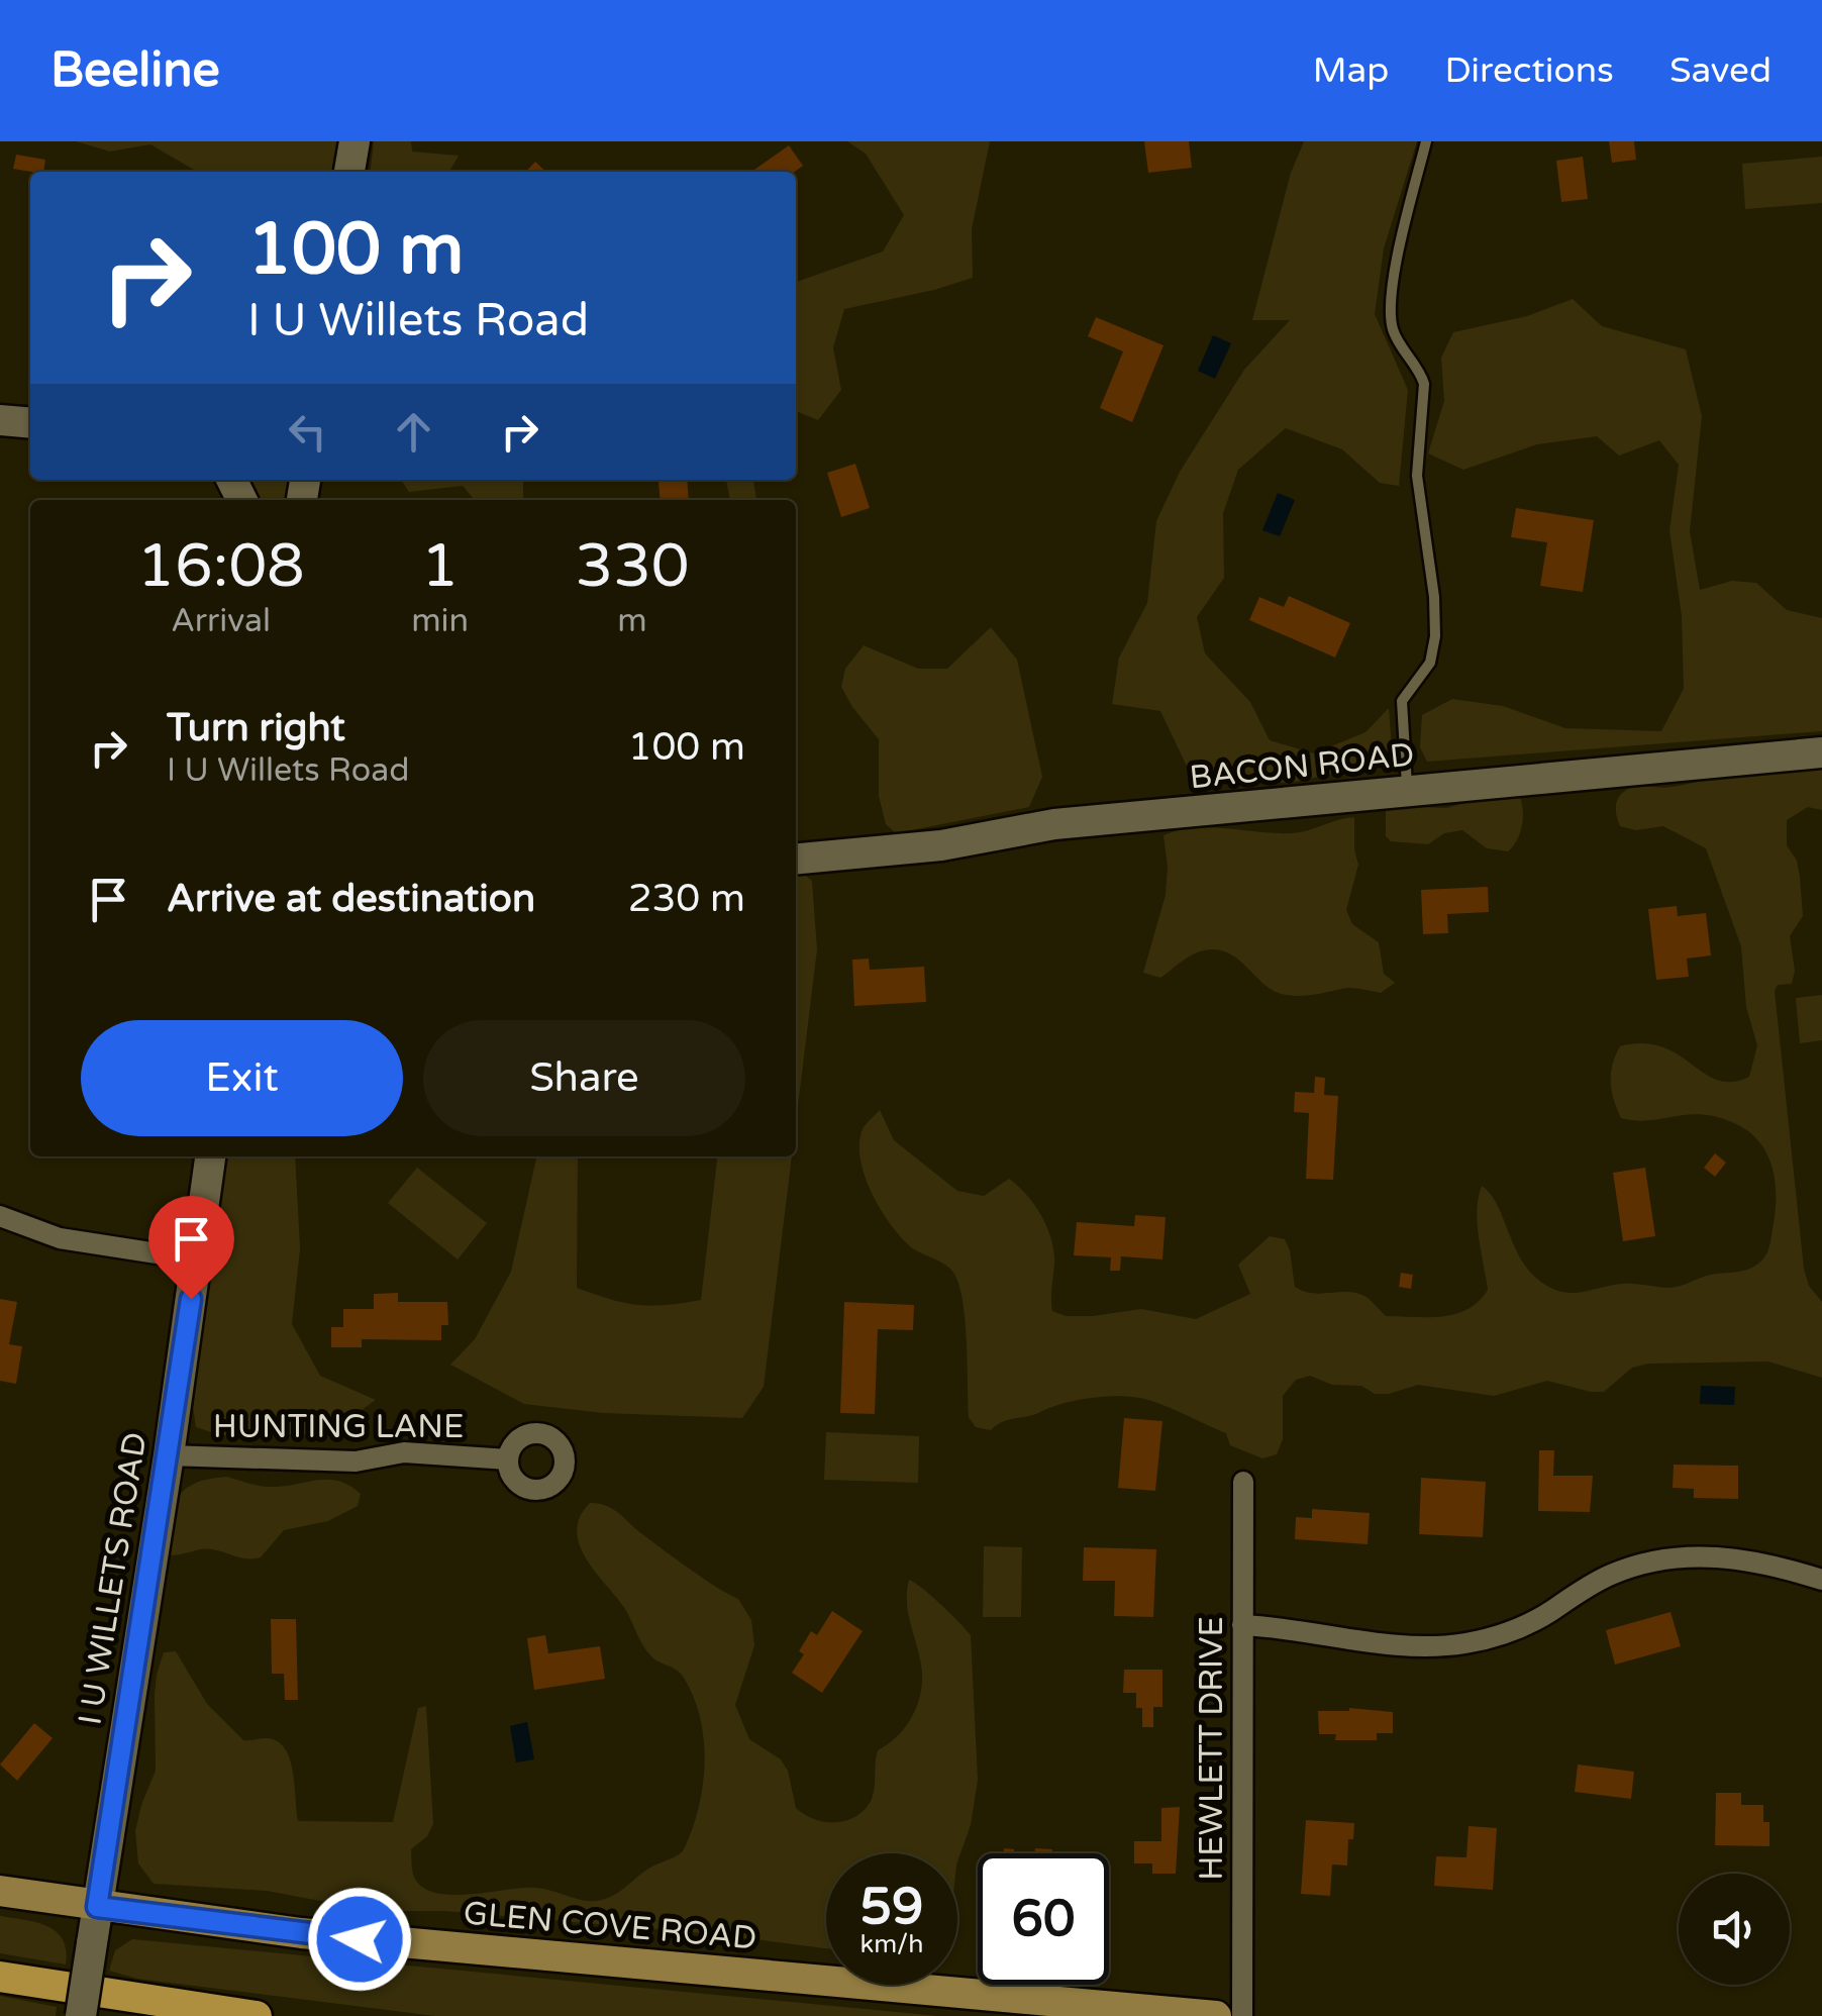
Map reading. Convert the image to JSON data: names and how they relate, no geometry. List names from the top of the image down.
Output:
{
  "streets": {
    "main road": ["GLEN COVE ROAD"],
    "street": [
      "BACON ROAD",
      "HUNTING LANE",
      "I U WILLETS ROAD",
      "HEWLETT DRIVE"
    ]
  },
  "crossings": [
    ["HUNTING LANE", "I U WILLETS ROAD"],
    ["I U WILLETS ROAD", "GLEN COVE ROAD"]
  ],
  "page": {
    "header": "Beeline",
    "nav": ["Map", "Directions", "Saved"],
    "turn": ["100 m", "I U Willets Road"],
    "eta": [
      "16:08",
      "Arrival",
      "1",
      "min",
      "330",
      "m"
    ],
    "list": [
      {
        "name": "Turn right",
        "note": "I U Willets Road",
        "value": "100 m"
      },
      {
        "name": "Arrive at destination",
        "value": "230 m"
      }
    ],
    "buttons": ["Exit", "Share"],
    "speed": "59 km/h",
    "limit": "60"
  }
}
